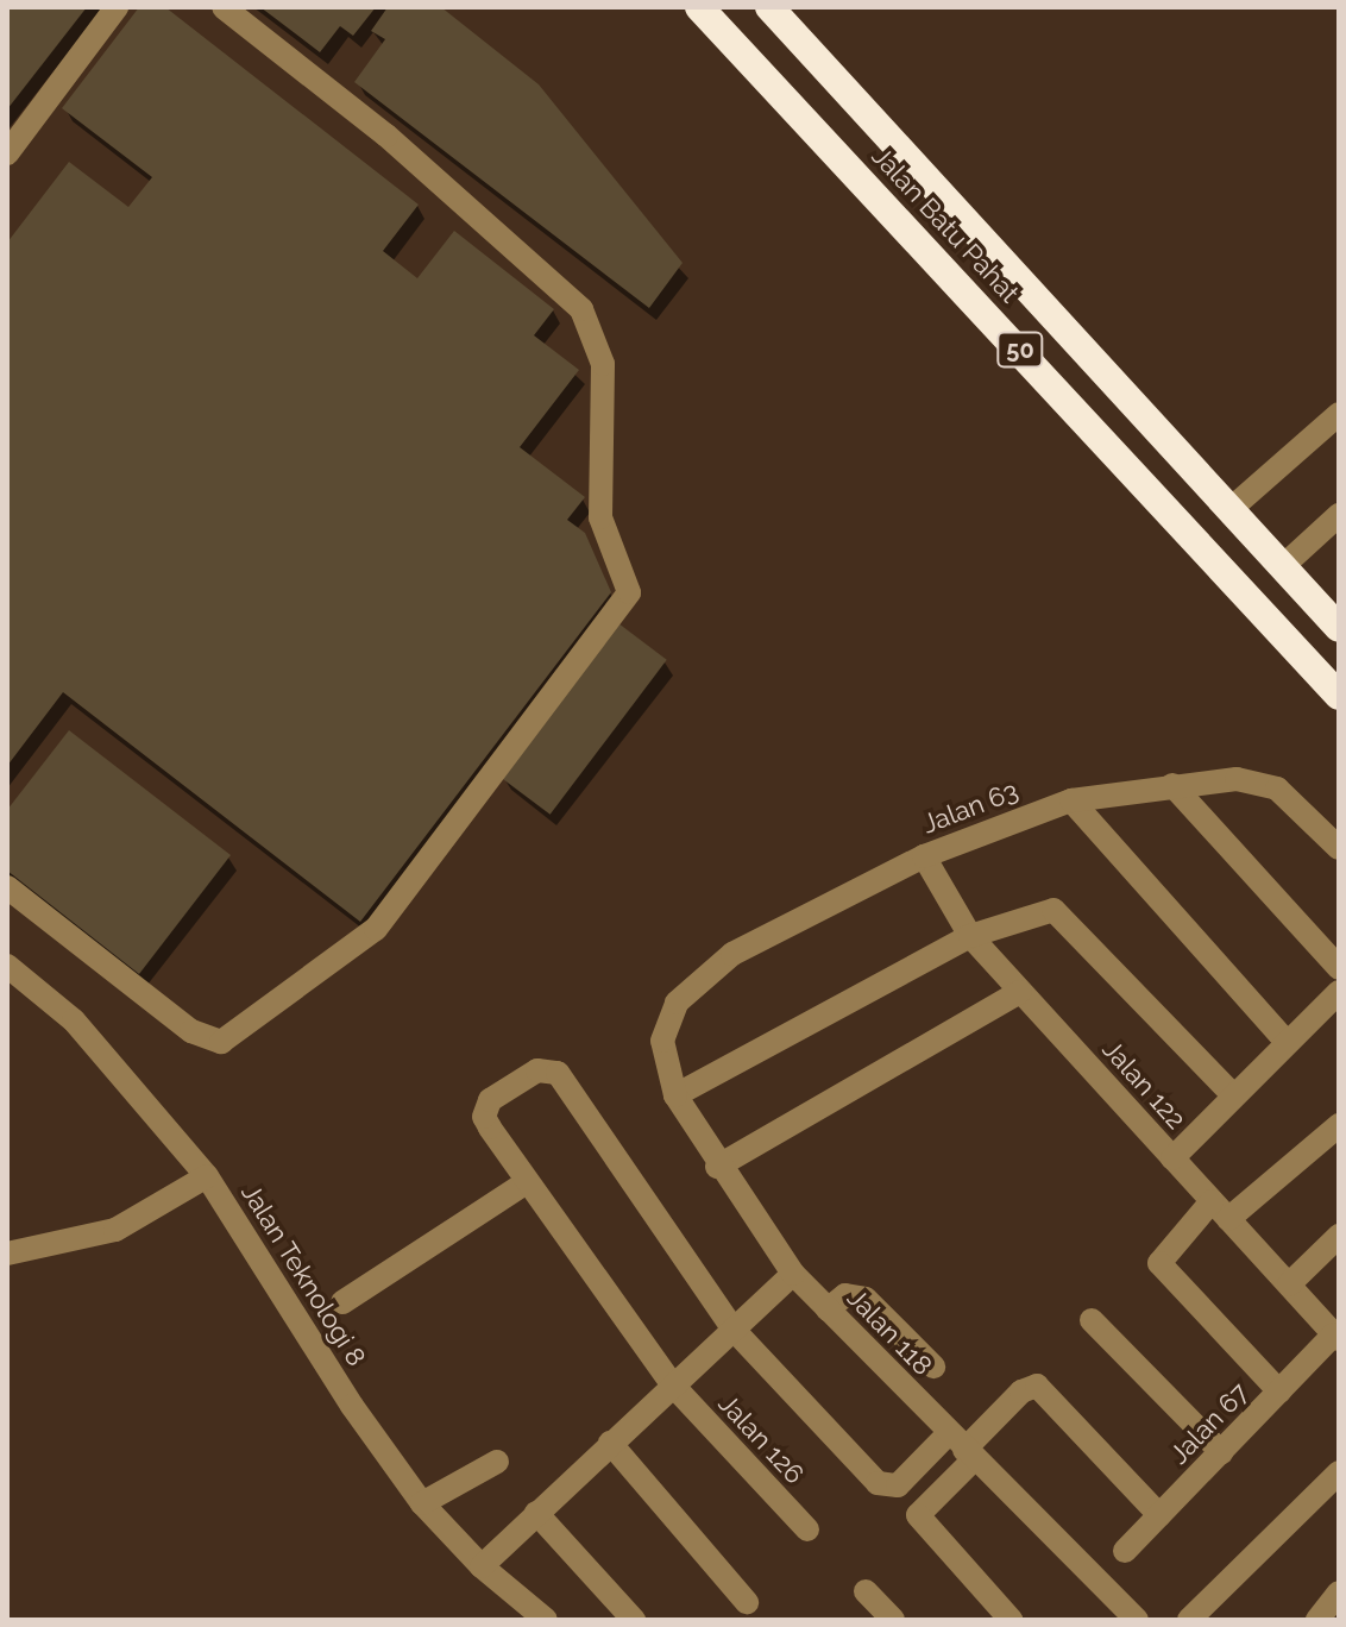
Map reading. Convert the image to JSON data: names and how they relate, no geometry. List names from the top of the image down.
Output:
{
  "streets": {
    "highway": ["Jalan Batu Pahat", "50"],
    "street": [
      "Jalan 63",
      "Jalan 122",
      "Jalan Teknologi 8",
      "Jalan 118",
      "Jalan 67",
      "Jalan 126"
    ]
  },
  "crossings": [
    ["Jalan 63", "Jalan 122"],
    ["Jalan 63", "Jalan 118"],
    ["Jalan 122", "Jalan 67"]
  ]
}
